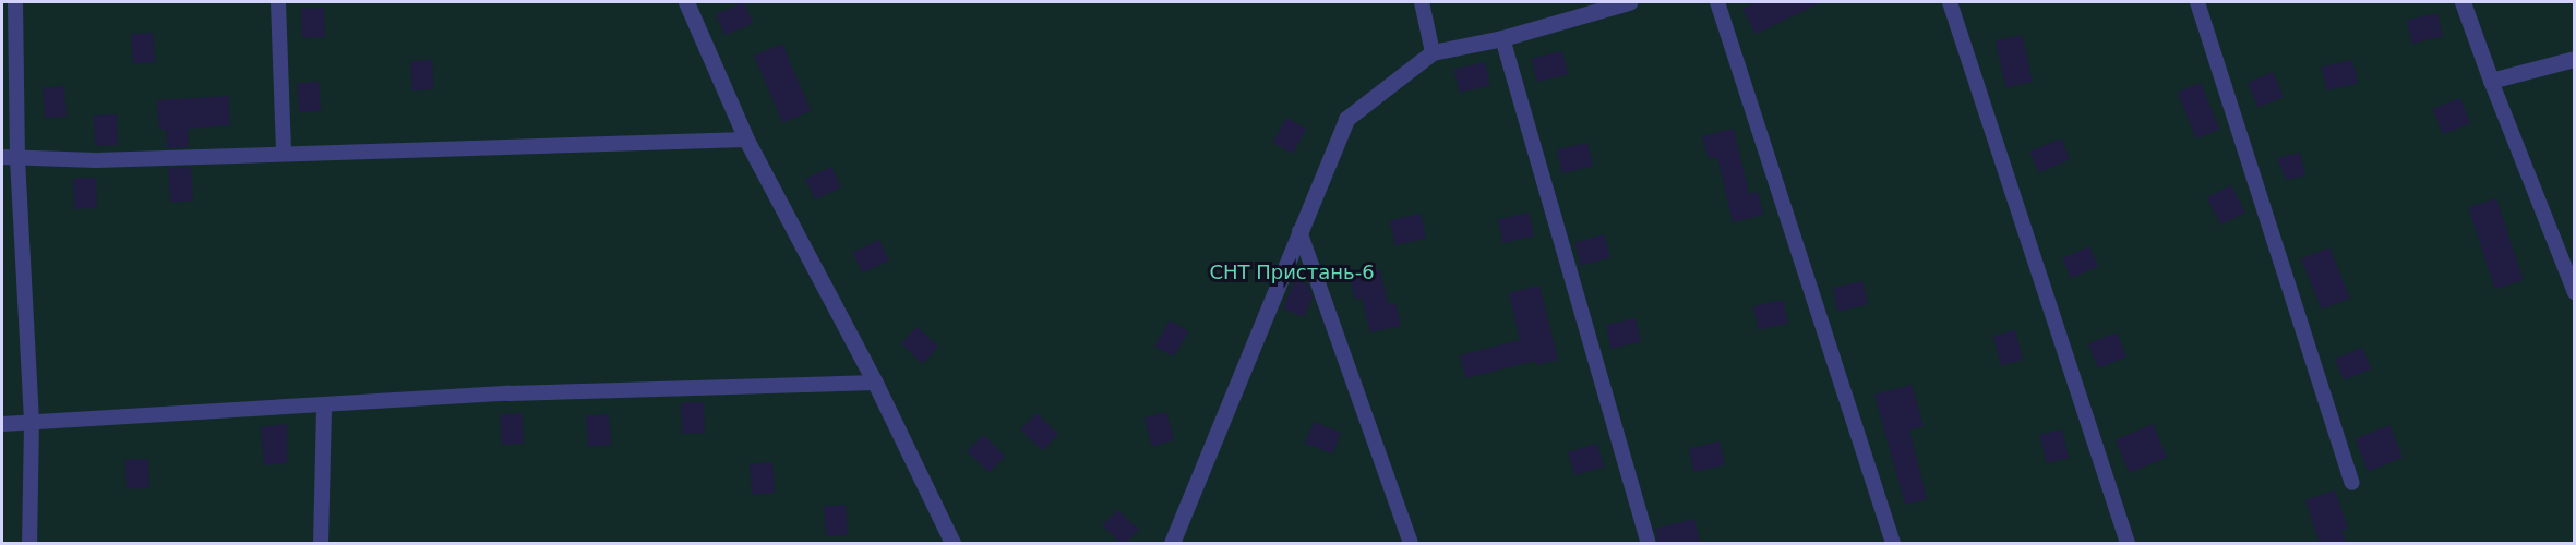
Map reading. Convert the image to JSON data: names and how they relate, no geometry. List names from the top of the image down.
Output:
{
  "parks": ["СНТ Пристань-6"]
}
